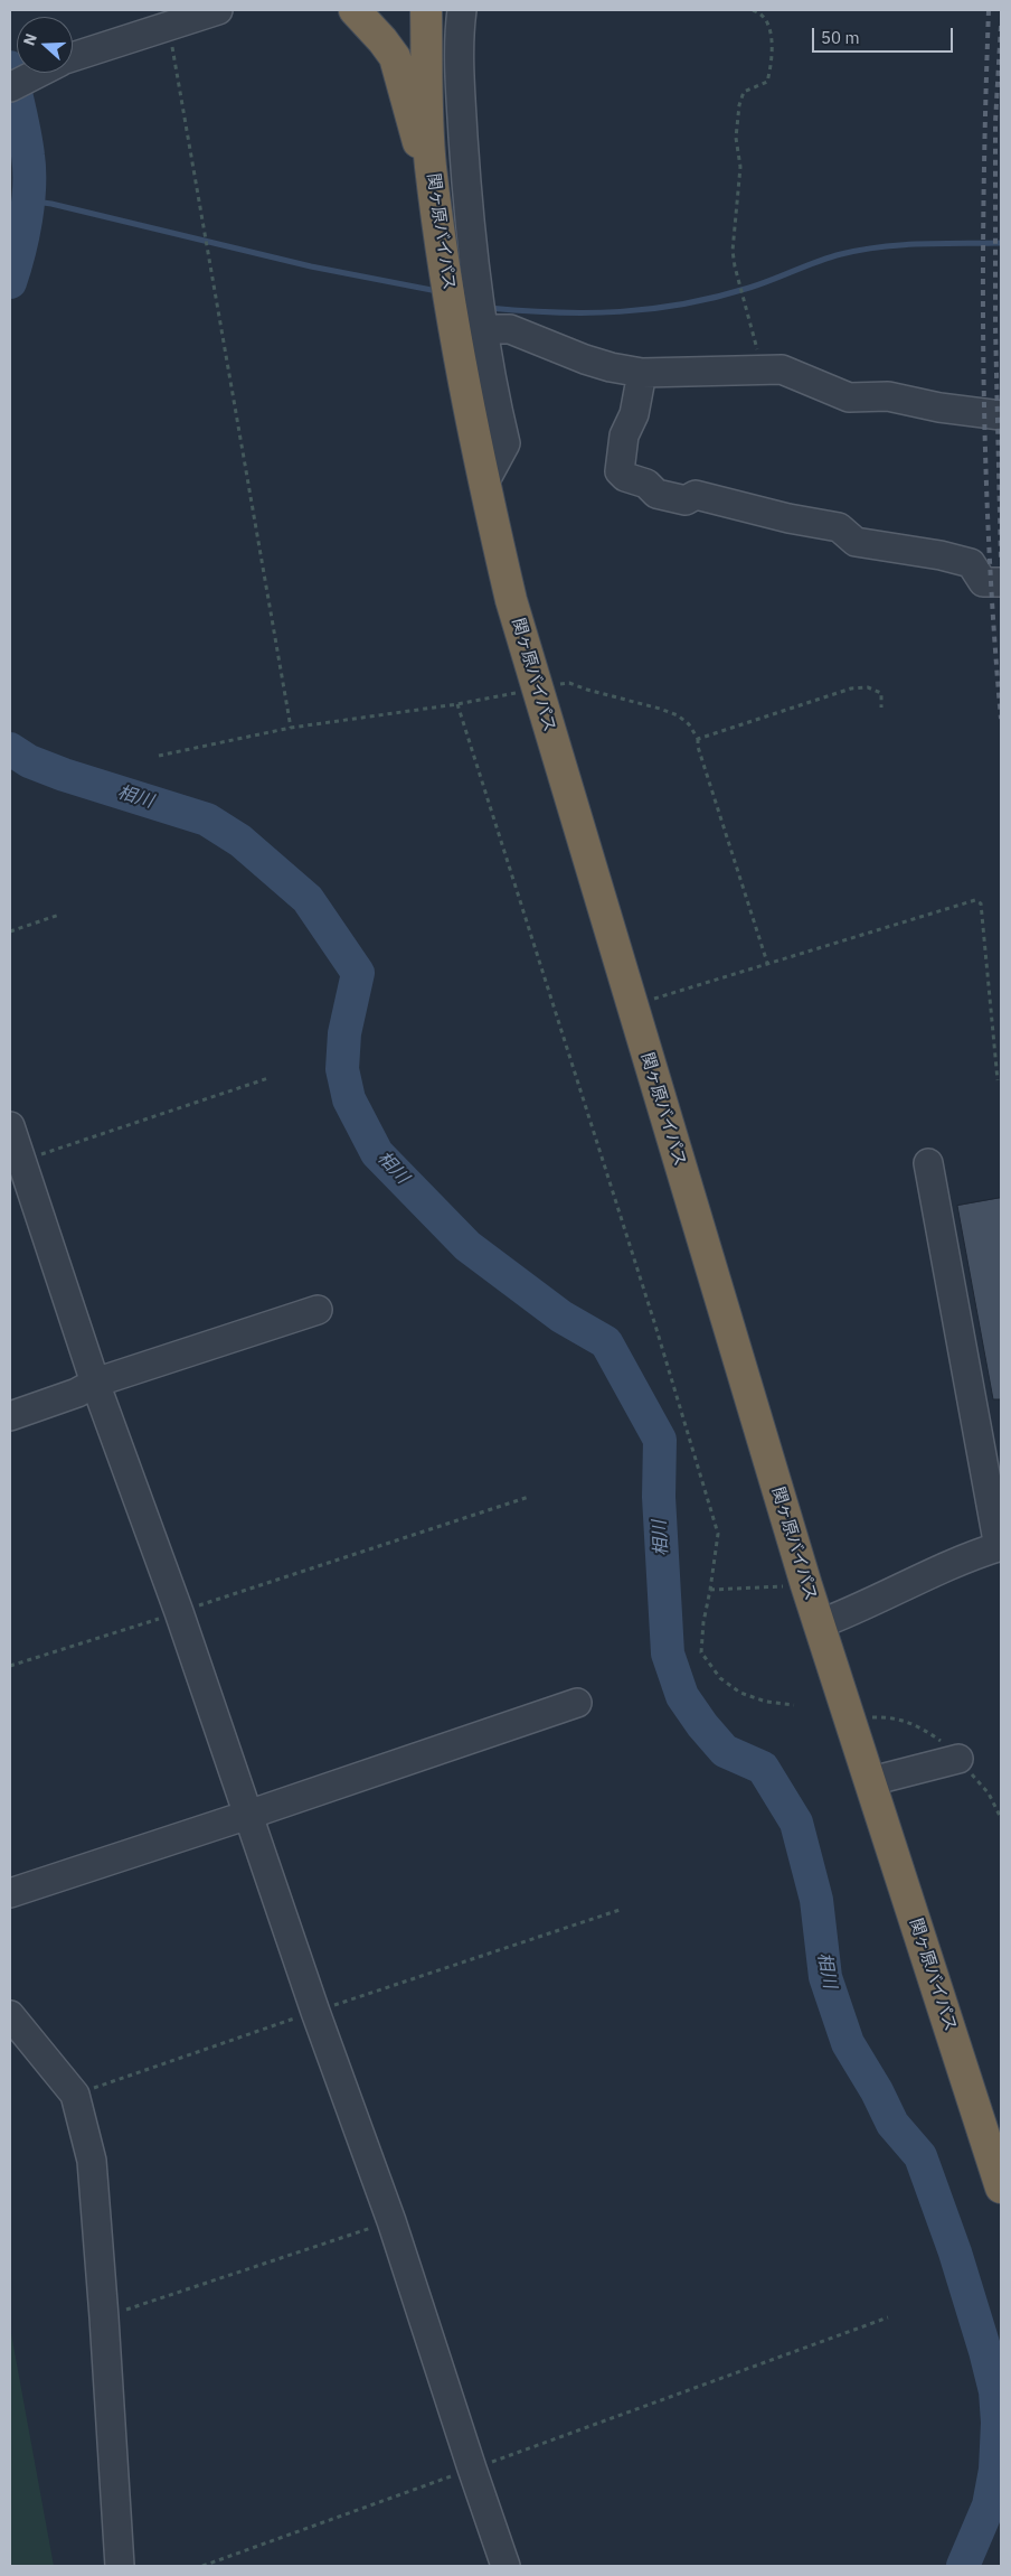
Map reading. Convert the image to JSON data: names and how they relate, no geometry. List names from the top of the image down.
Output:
{
  "streets": {
    "highway": ["関ヶ原バイパス"]
  },
  "water": ["相川"],
  "scale_bar": "50 m",
  "north": "left"
}
